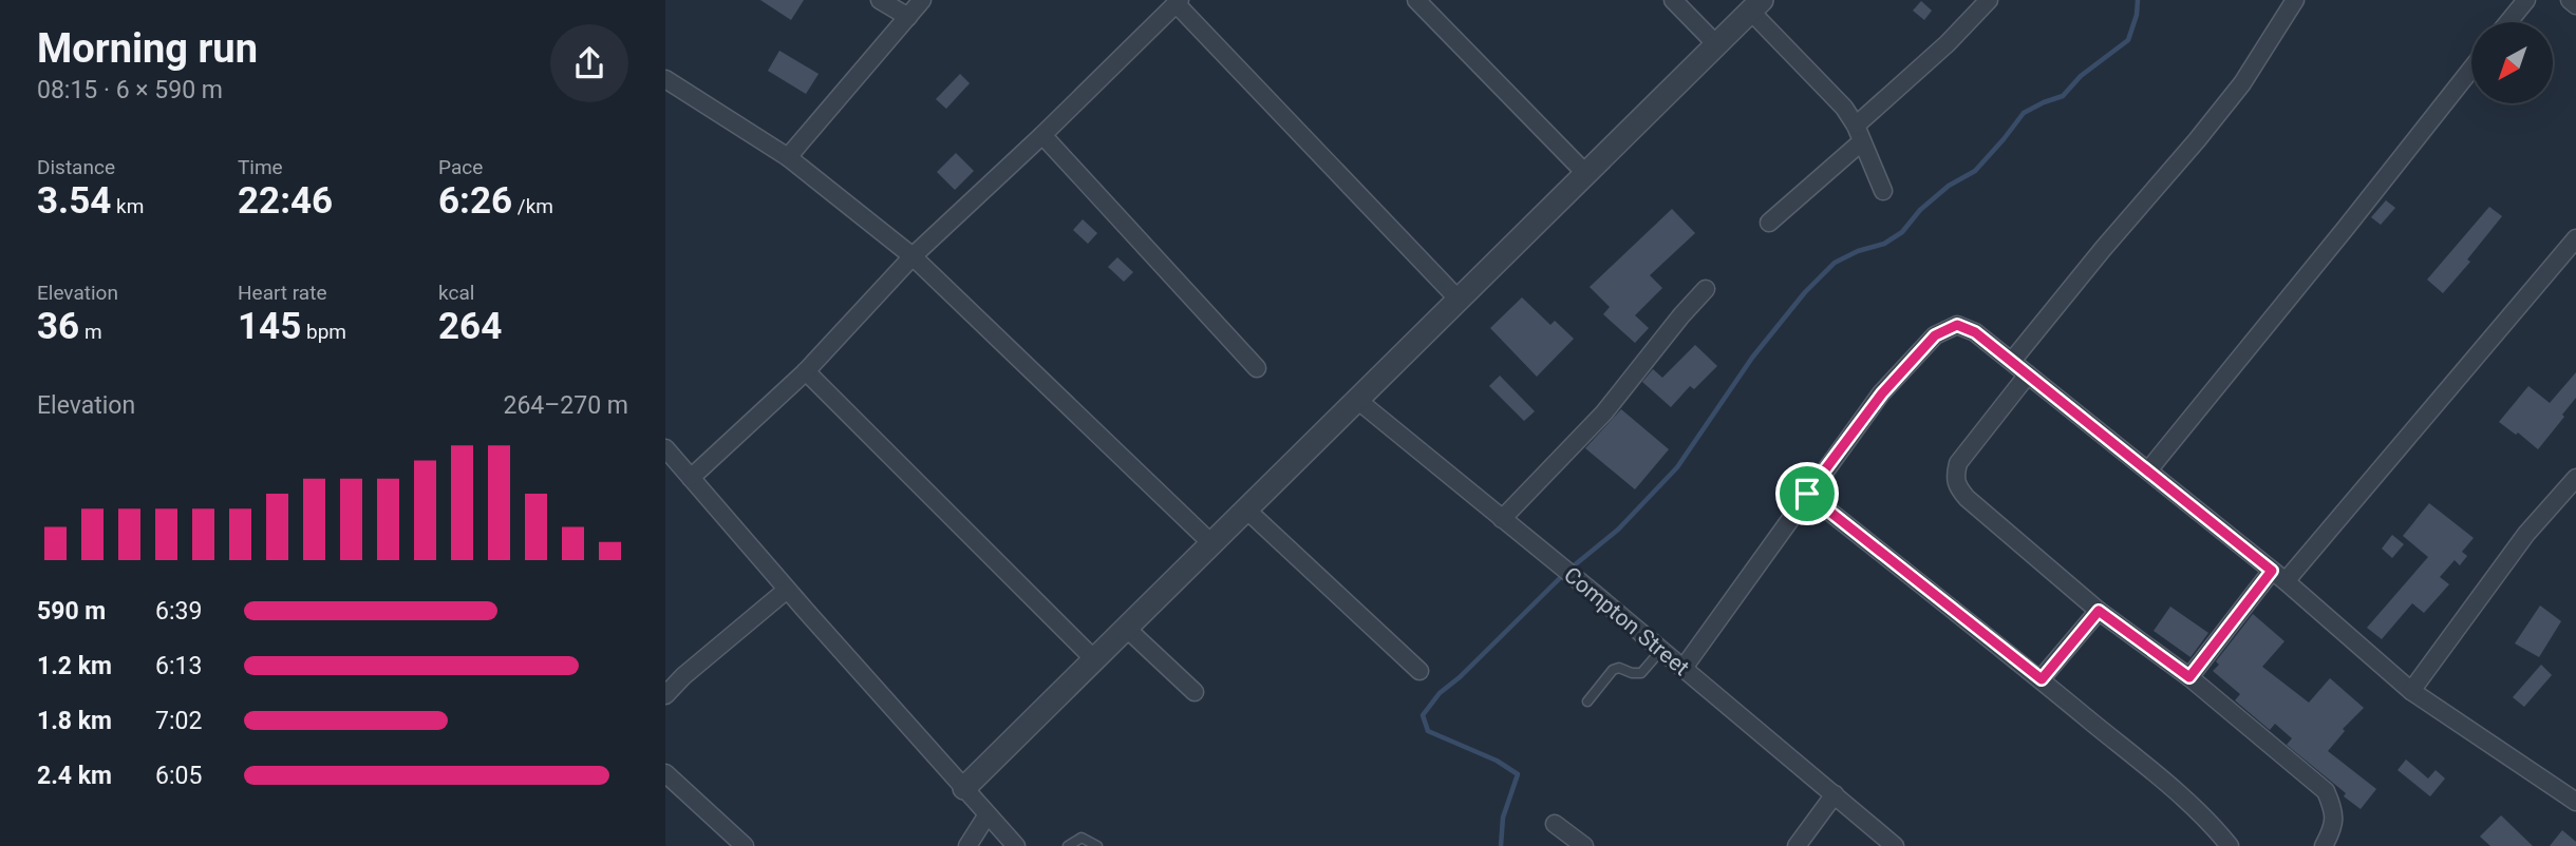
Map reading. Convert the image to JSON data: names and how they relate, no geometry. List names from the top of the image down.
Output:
{
  "streets": {
    "street": ["Compton Street"]
  },
  "north": "bottom left",
  "page": {
    "heading": ["Morning run", "08:15 · 6 × 590 m"],
    "stats": [
      ["Distance", "3.54 km"],
      ["Time", "22:46"],
      ["Pace", "6:26 /km"],
      ["Elevation", "36 m"],
      ["Heart rate", "145 bpm"],
      ["kcal", "264"]
    ],
    "chart": ["Elevation", "264–270 m"],
    "list": [
      {
        "name": "590 m",
        "note": "6:39"
      },
      {
        "name": "1.2 km",
        "note": "6:13"
      },
      {
        "name": "1.8 km",
        "note": "7:02"
      },
      {
        "name": "2.4 km",
        "note": "6:05"
      }
    ]
  }
}
